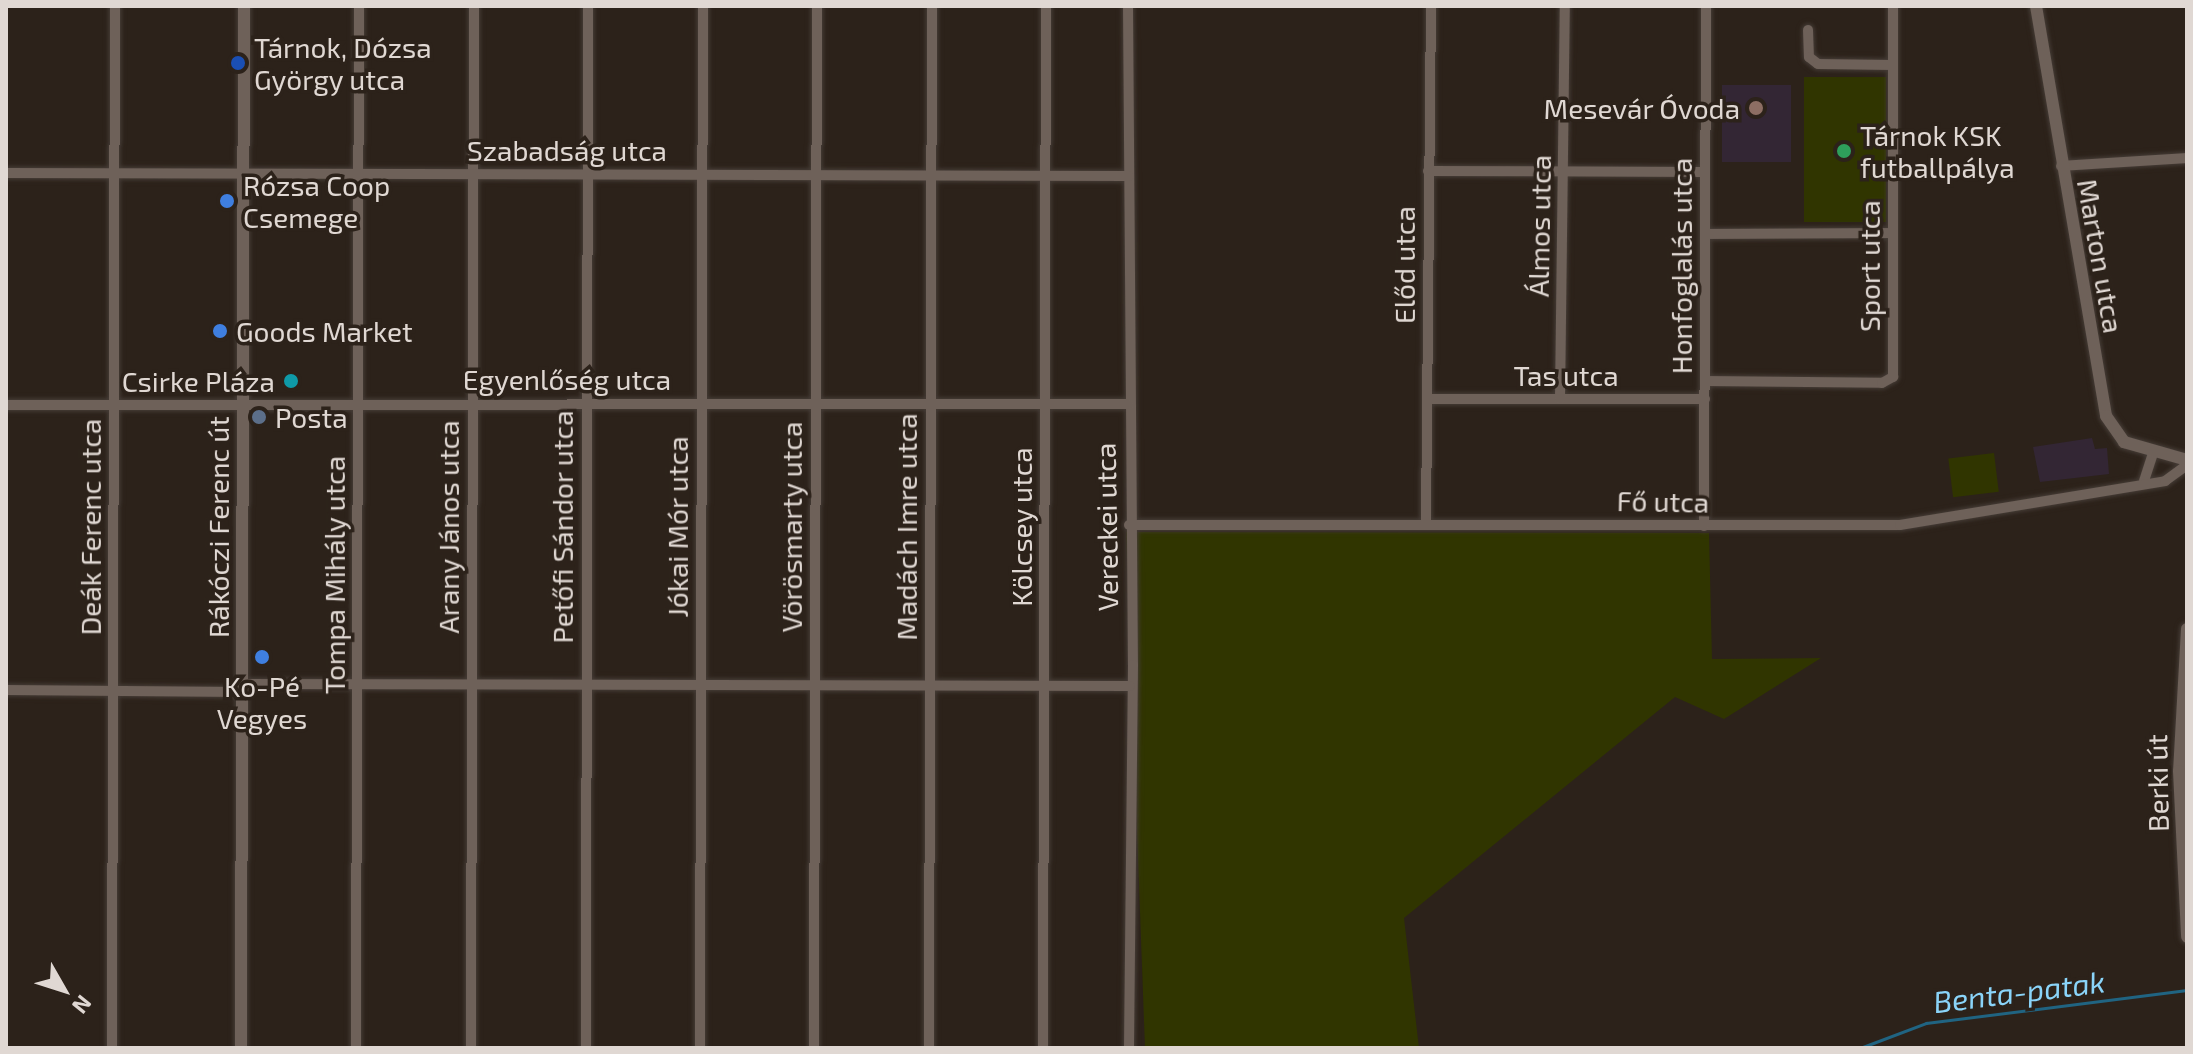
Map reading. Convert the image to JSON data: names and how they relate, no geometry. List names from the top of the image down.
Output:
{
  "streets": {
    "street": [
      "Szabadság utca",
      "Álmos utca",
      "Marton utca",
      "Előd utca",
      "Honfoglalás utca",
      "Sport utca",
      "Tas utca",
      "Egyenlőség utca",
      "Fő utca",
      "Deák Ferenc utca",
      "Rákóczi Ferenc út",
      "Arany János utca",
      "Petőfi Sándor utca",
      "Jókai Mór utca",
      "Vörösmarty utca",
      "Madách Imre utca",
      "Kölcsey utca",
      "Vereckei utca",
      "Tompa Mihály utca",
      "Berki út"
    ]
  },
  "crossings": [
    ["Szabadság utca", "Deák Ferenc utca"],
    ["Szabadság utca", "Rákóczi Ferenc út"],
    ["Szabadság utca", "Arany János utca"],
    ["Szabadság utca", "Petőfi Sándor utca"],
    ["Szabadság utca", "Jókai Mór utca"],
    ["Szabadság utca", "Vörösmarty utca"],
    ["Szabadság utca", "Madách Imre utca"],
    ["Szabadság utca", "Kölcsey utca"],
    ["Szabadság utca", "Vereckei utca"],
    ["Szabadság utca", "Tompa Mihály utca"],
    ["Álmos utca", "Tas utca"],
    ["Marton utca", "Fő utca"],
    ["Előd utca", "Tas utca"],
    ["Előd utca", "Fő utca"],
    ["Honfoglalás utca", "Sport utca"],
    ["Honfoglalás utca", "Tas utca"],
    ["Honfoglalás utca", "Fő utca"],
    ["Egyenlőség utca", "Deák Ferenc utca"],
    ["Egyenlőség utca", "Rákóczi Ferenc út"],
    ["Egyenlőség utca", "Arany János utca"],
    ["Egyenlőség utca", "Petőfi Sándor utca"],
    ["Egyenlőség utca", "Jókai Mór utca"],
    ["Egyenlőség utca", "Vörösmarty utca"],
    ["Egyenlőség utca", "Madách Imre utca"],
    ["Egyenlőség utca", "Kölcsey utca"],
    ["Egyenlőség utca", "Vereckei utca"],
    ["Egyenlőség utca", "Tompa Mihály utca"],
    ["Fő utca", "Vereckei utca"]
  ],
  "water": ["Benta-patak"],
  "places": [
    "Tárnok, Dózsa György utca",
    "Mesevár Óvoda",
    "Tárnok KSK futballpálya",
    "Rózsa Coop Csemege",
    "Goods Market",
    "Csirke Pláza",
    "Posta",
    "Ko-Pé Vegyes"
  ],
  "north": "bottom right"
}
